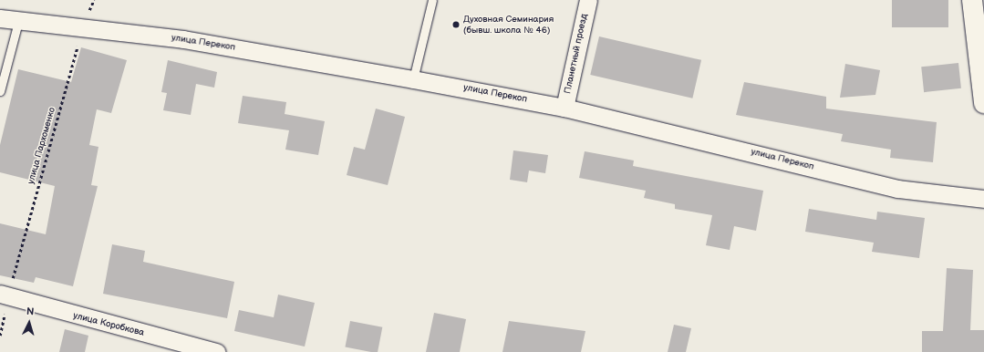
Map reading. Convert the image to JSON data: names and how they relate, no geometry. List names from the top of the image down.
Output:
{
  "streets": {
    "street": ["улица Перекоп", "Планетный проезд", "улица Коробкова"],
    "path": ["улица Пархоменко"]
  },
  "crossings": [
    ["улица Перекоп", "Планетный проезд"],
    ["улица Перекоп", "улица Пархоменко"],
    ["улица Пархоменко", "улица Коробкова"]
  ],
  "places": ["Духовная Семинария (бывш. школа № 46)"],
  "north": "top"
}
